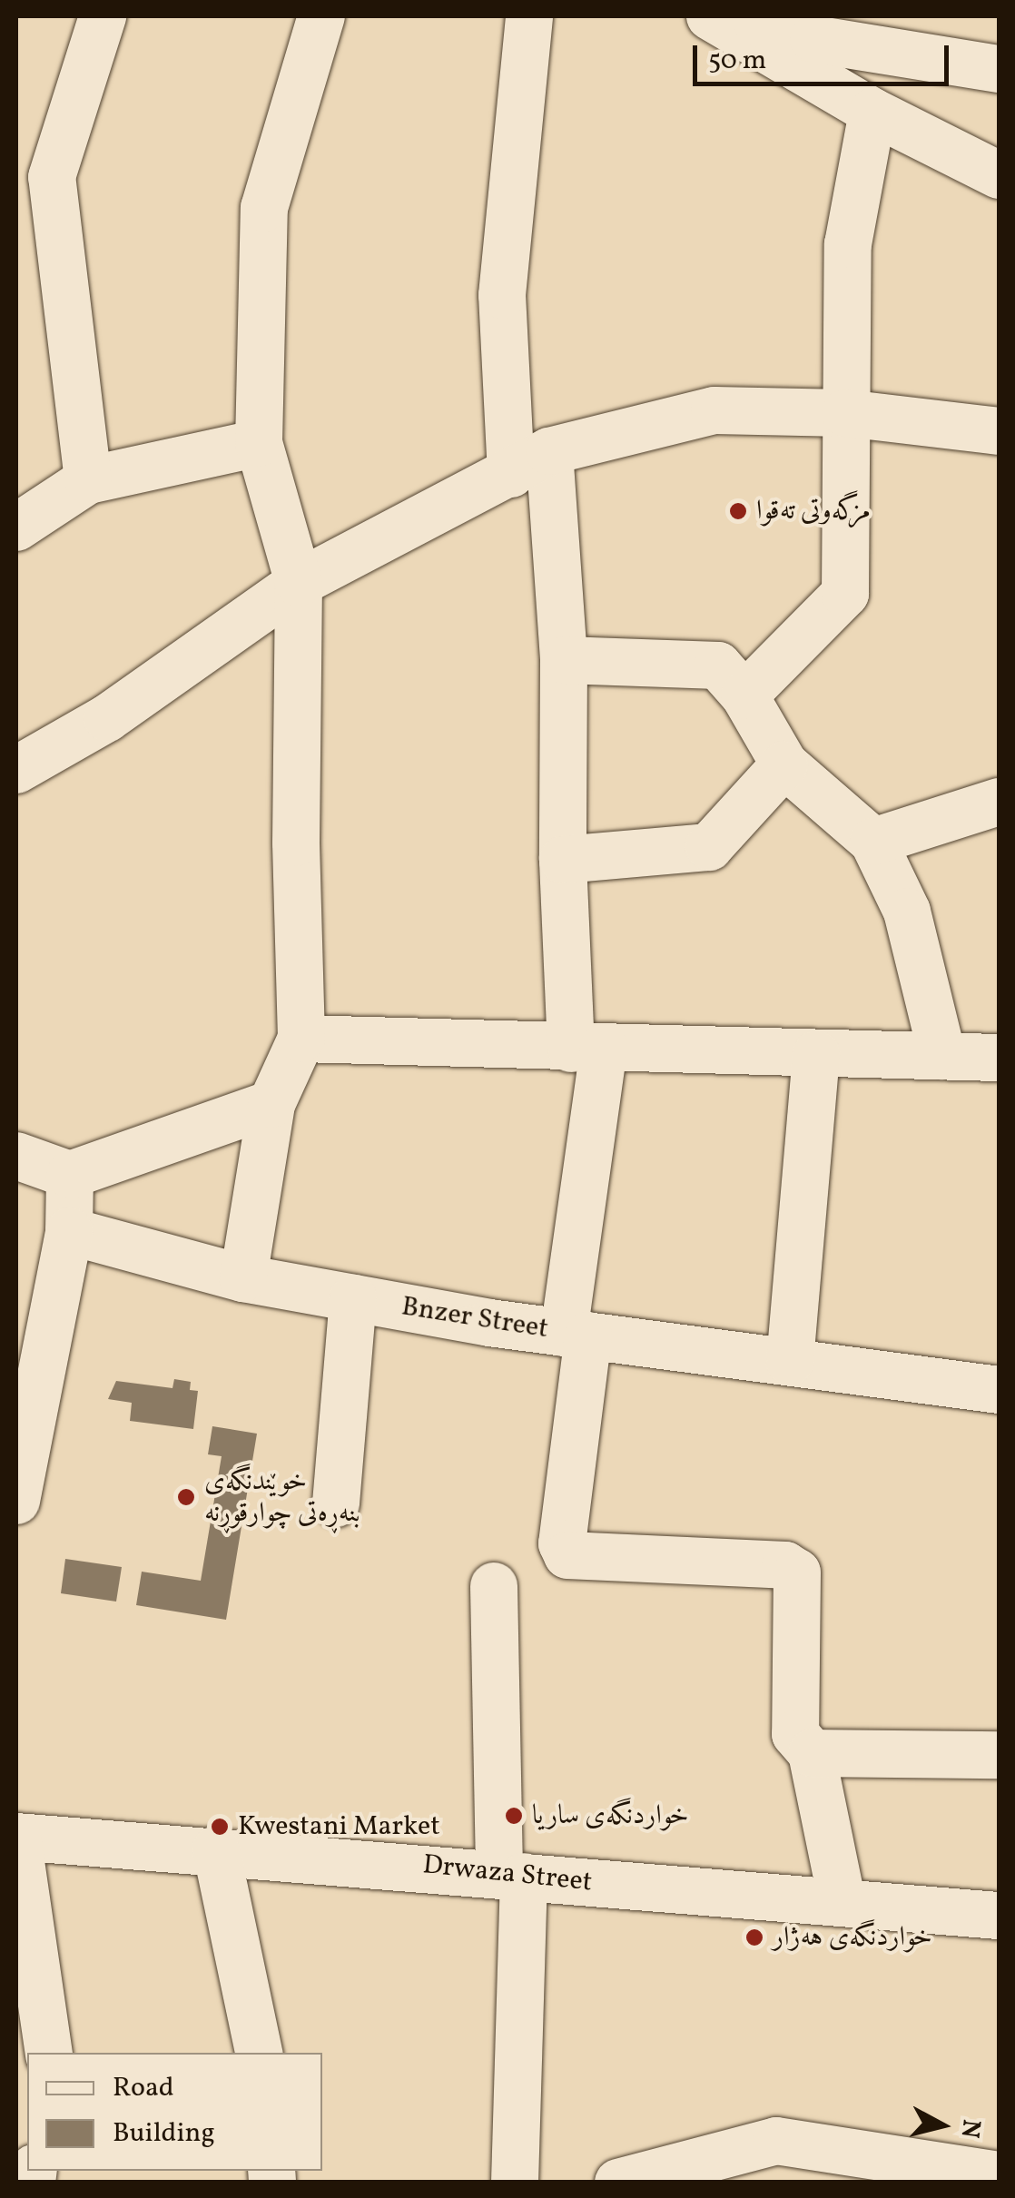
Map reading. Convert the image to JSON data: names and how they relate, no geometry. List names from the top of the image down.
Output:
{
  "streets": {
    "street": ["Bnzer Street", "Drwaza Street"]
  },
  "places": [
    "مزگەوتی تەقوا",
    "خوێندنگەی بنەڕەتی چوارقوڕنە",
    "خواردنگەی ساریا",
    "Kwestani Market",
    "خواردنگەی هەژار"
  ],
  "legend": ["Road", "Building"],
  "scale_bar": "50 m",
  "north": "right"
}
